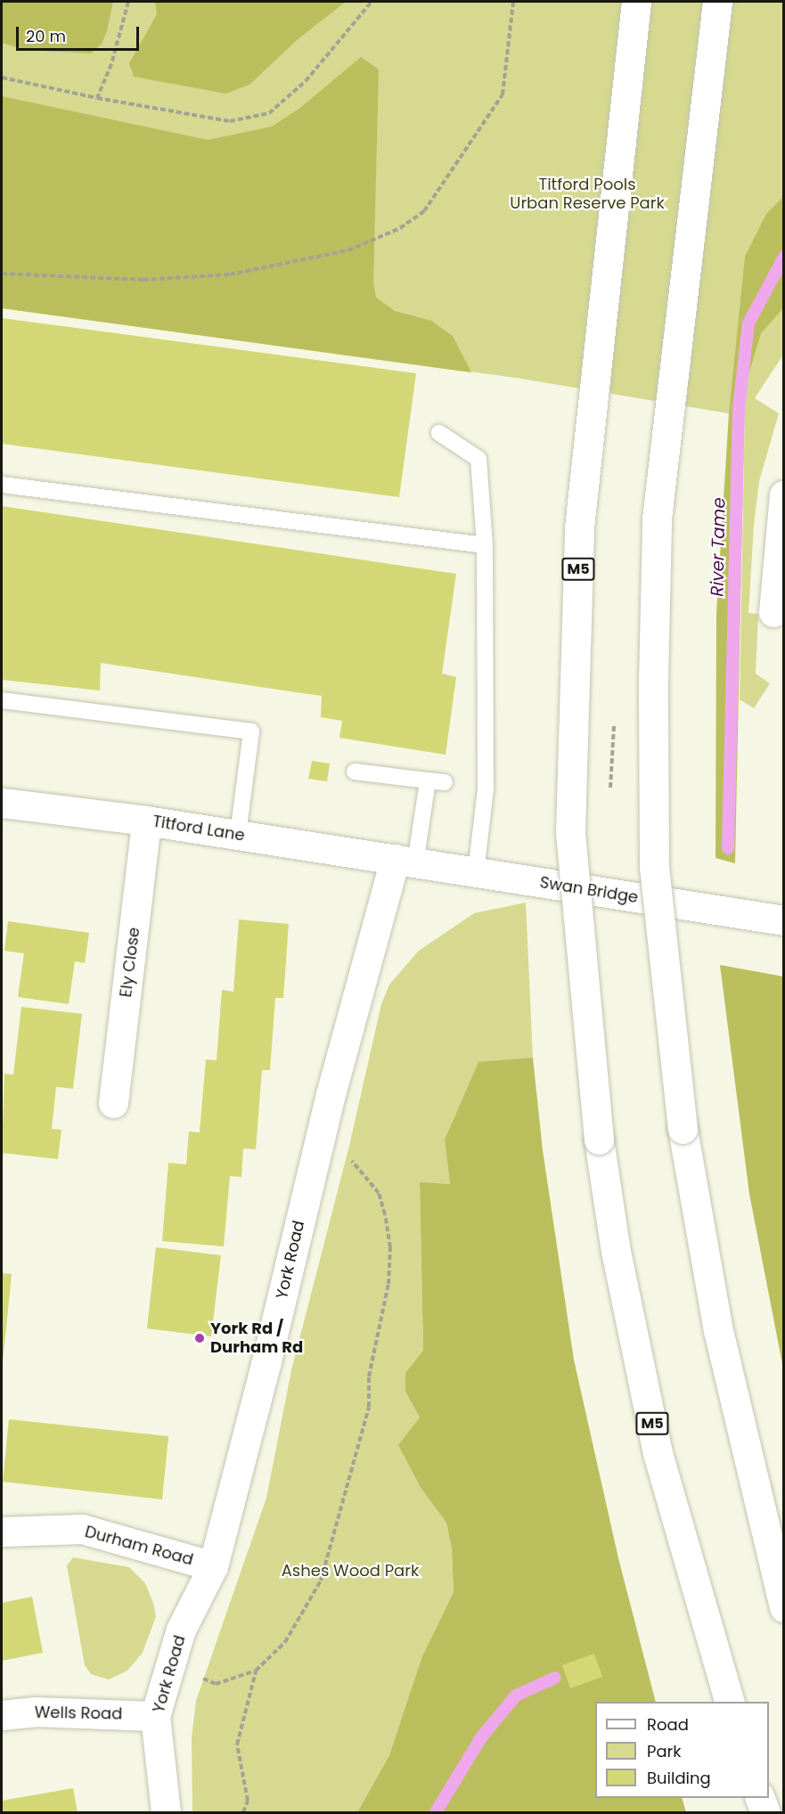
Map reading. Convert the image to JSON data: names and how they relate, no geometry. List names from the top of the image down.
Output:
{
  "streets": {
    "main road": [
      "M5",
      "Titford Lane",
      "Swan Bridge",
      "Ely Close",
      "York Road",
      "Durham Road",
      "Wells Road"
    ]
  },
  "crossings": [
    ["Titford Lane", "Swan Bridge"],
    ["Titford Lane", "Ely Close"],
    ["Titford Lane", "York Road"],
    ["Swan Bridge", "York Road"],
    ["York Road", "Durham Road"],
    ["York Road", "Wells Road"]
  ],
  "water": ["River Tame"],
  "parks": ["Titford Pools Urban Reserve Park", "Ashes Wood Park"],
  "places": ["York Rd / Durham Rd"],
  "legend": ["Road", "Park", "Building"],
  "scale_bar": "20 m"
}
